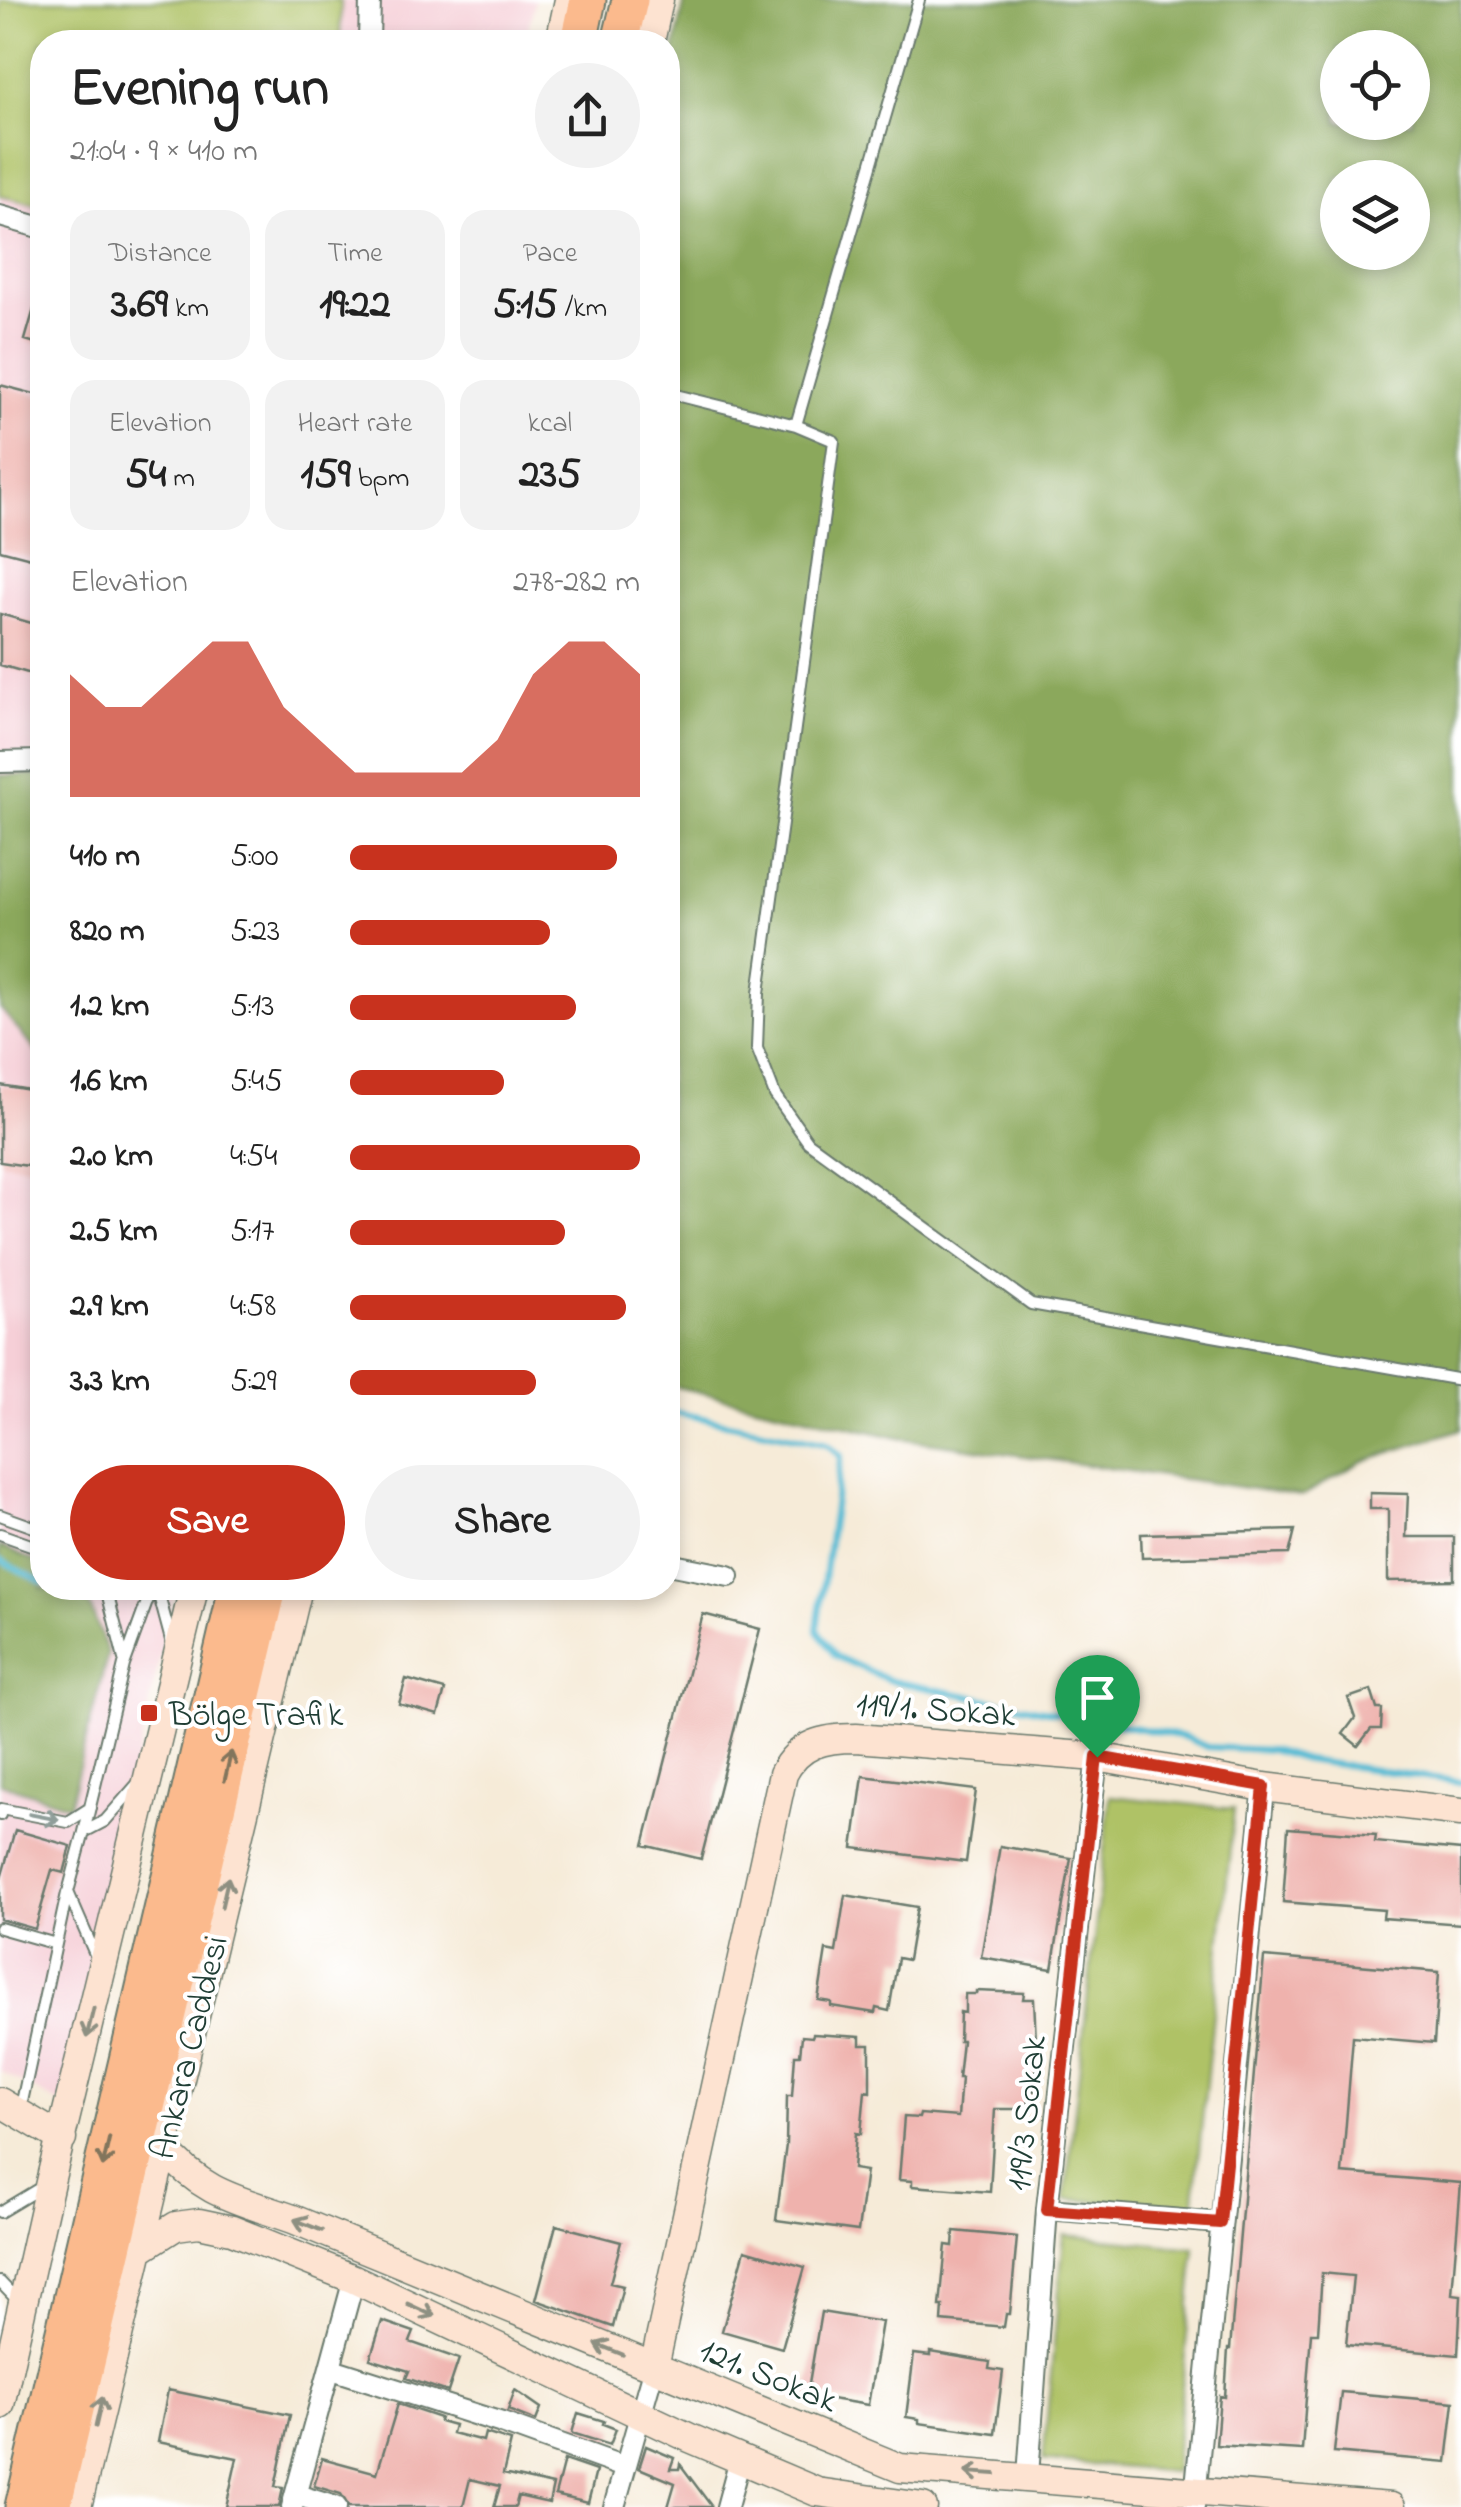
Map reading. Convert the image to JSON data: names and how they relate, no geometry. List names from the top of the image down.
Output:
{
  "streets": {
    "highway": ["Ankara Caddesi"],
    "street": ["119/1. Sokak", "119/3 Sokak", "121. Sokak"]
  },
  "crossings": [
    ["119/1. Sokak", "119/3 Sokak"],
    ["119/1. Sokak", "121. Sokak"],
    ["Ankara Caddesi", "121. Sokak"],
    ["119/3 Sokak", "121. Sokak"]
  ],
  "places": {
    "transit": ["Bölge Trafik"]
  },
  "page": {
    "heading": ["Evening run", "21:04 · 9 × 410 m"],
    "stats": [
      ["Distance", "3.69 km"],
      ["Time", "19:22"],
      ["Pace", "5:15 /km"],
      ["Elevation", "54 m"],
      ["Heart rate", "159 bpm"],
      ["kcal", "235"]
    ],
    "chart": ["Elevation", "278–282 m"],
    "list": [
      {
        "name": "410 m",
        "note": "5:00"
      },
      {
        "name": "820 m",
        "note": "5:23"
      },
      {
        "name": "1.2 km",
        "note": "5:13"
      },
      {
        "name": "1.6 km",
        "note": "5:45"
      },
      {
        "name": "2.0 km",
        "note": "4:54"
      },
      {
        "name": "2.5 km",
        "note": "5:17"
      },
      {
        "name": "2.9 km",
        "note": "4:58"
      },
      {
        "name": "3.3 km",
        "note": "5:29"
      }
    ],
    "buttons": ["Save", "Share"]
  }
}
